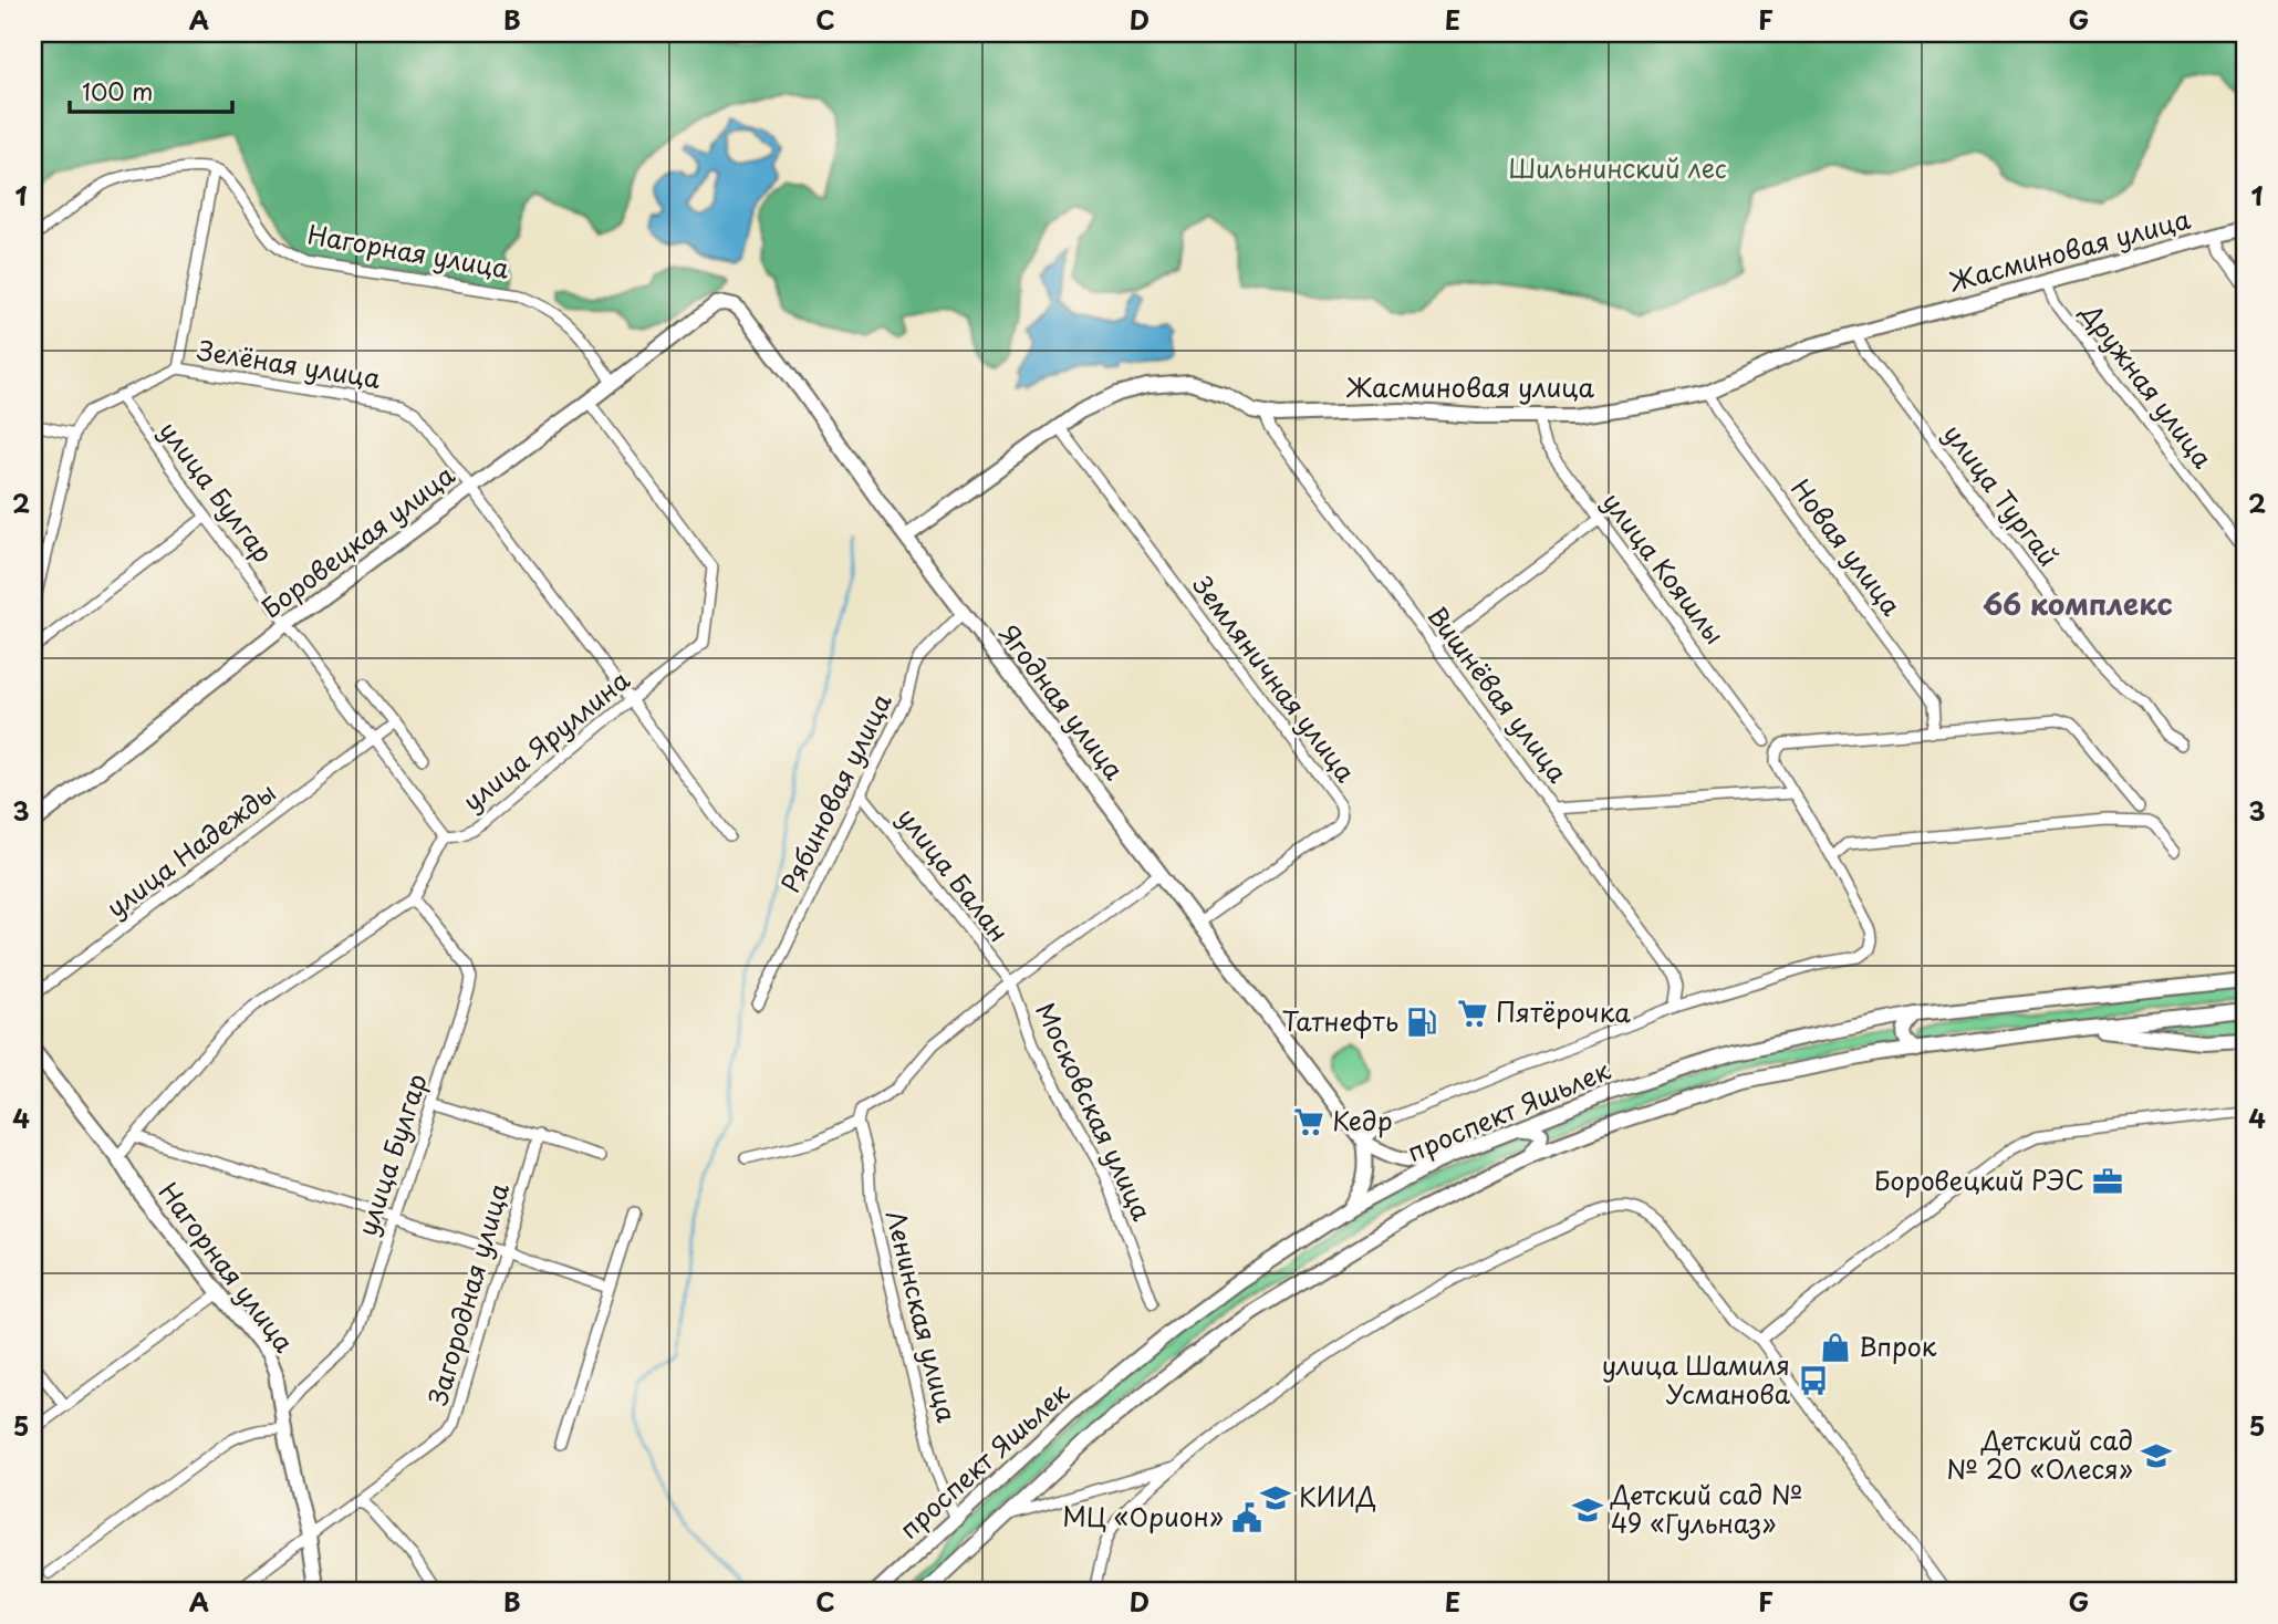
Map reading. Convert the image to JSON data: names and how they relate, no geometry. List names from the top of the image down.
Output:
{
  "streets": {
    "street": [
      "Жасминовая улица",
      "Нагорная улица",
      "Зелёная улица",
      "Дружная улица",
      "улица Булгар",
      "улица Тургай",
      "Боровецкая улица",
      "Новая улица",
      "улица Кояшлы",
      "Земляничная улица",
      "Вишнёвая улица",
      "Ягодная улица",
      "улица Яруллина",
      "Рябиновая улица",
      "улица Надежды",
      "улица Балан",
      "Московская улица",
      "проспект Яшьлек",
      "Загородная улица",
      "Ленинская улица"
    ]
  },
  "crossings": [
    ["Жасминовая улица", "Дружная улица"],
    ["Жасминовая улица", "улица Тургай"],
    ["Жасминовая улица", "Новая улица"],
    ["Жасминовая улица", "улица Кояшлы"],
    ["Жасминовая улица", "Земляничная улица"],
    ["Жасминовая улица", "Вишнёвая улица"],
    ["Жасминовая улица", "Ягодная улица"],
    ["Нагорная улица", "улица Булгар"],
    ["Нагорная улица", "Боровецкая улица"],
    ["Нагорная улица", "улица Яруллина"],
    ["Нагорная улица", "Загородная улица"],
    ["Зелёная улица", "улица Булгар"],
    ["Зелёная улица", "Боровецкая улица"],
    ["Зелёная улица", "улица Яруллина"],
    ["улица Булгар", "Боровецкая улица"],
    ["улица Булгар", "улица Яруллина"],
    ["улица Булгар", "улица Надежды"],
    ["Боровецкая улица", "Ягодная улица"],
    ["Боровецкая улица", "улица Яруллина"],
    ["Земляничная улица", "Ягодная улица"],
    ["Ягодная улица", "Рябиновая улица"],
    ["Рябиновая улица", "улица Балан"],
    ["улица Балан", "Московская улица"],
    ["проспект Яшьлек", "Ленинская улица"]
  ],
  "districts": ["66 комплекс"],
  "parks": ["Шильнинский лес"],
  "places": {
    "supermarket": ["Пятёрочка", "Кедр"],
    "fuel station": ["Татнефть"],
    "office": ["Боровецкий РЭС"],
    "shop": ["Впрок"],
    "bus stop": ["улица Шамиля Усманова"],
    "school or university": ["Детский сад № 20 «Олеся»", "КИИД", "Детский сад № 49 «Гульназ»"],
    "public building": ["МЦ «Орион»"]
  },
  "scale_bar": "100 m",
  "grid": {
    "columns": [
      "A",
      "B",
      "C",
      "D",
      "E",
      "F",
      "G"
    ],
    "rows": [
      "1",
      "2",
      "3",
      "4",
      "5"
    ]
  }
}
